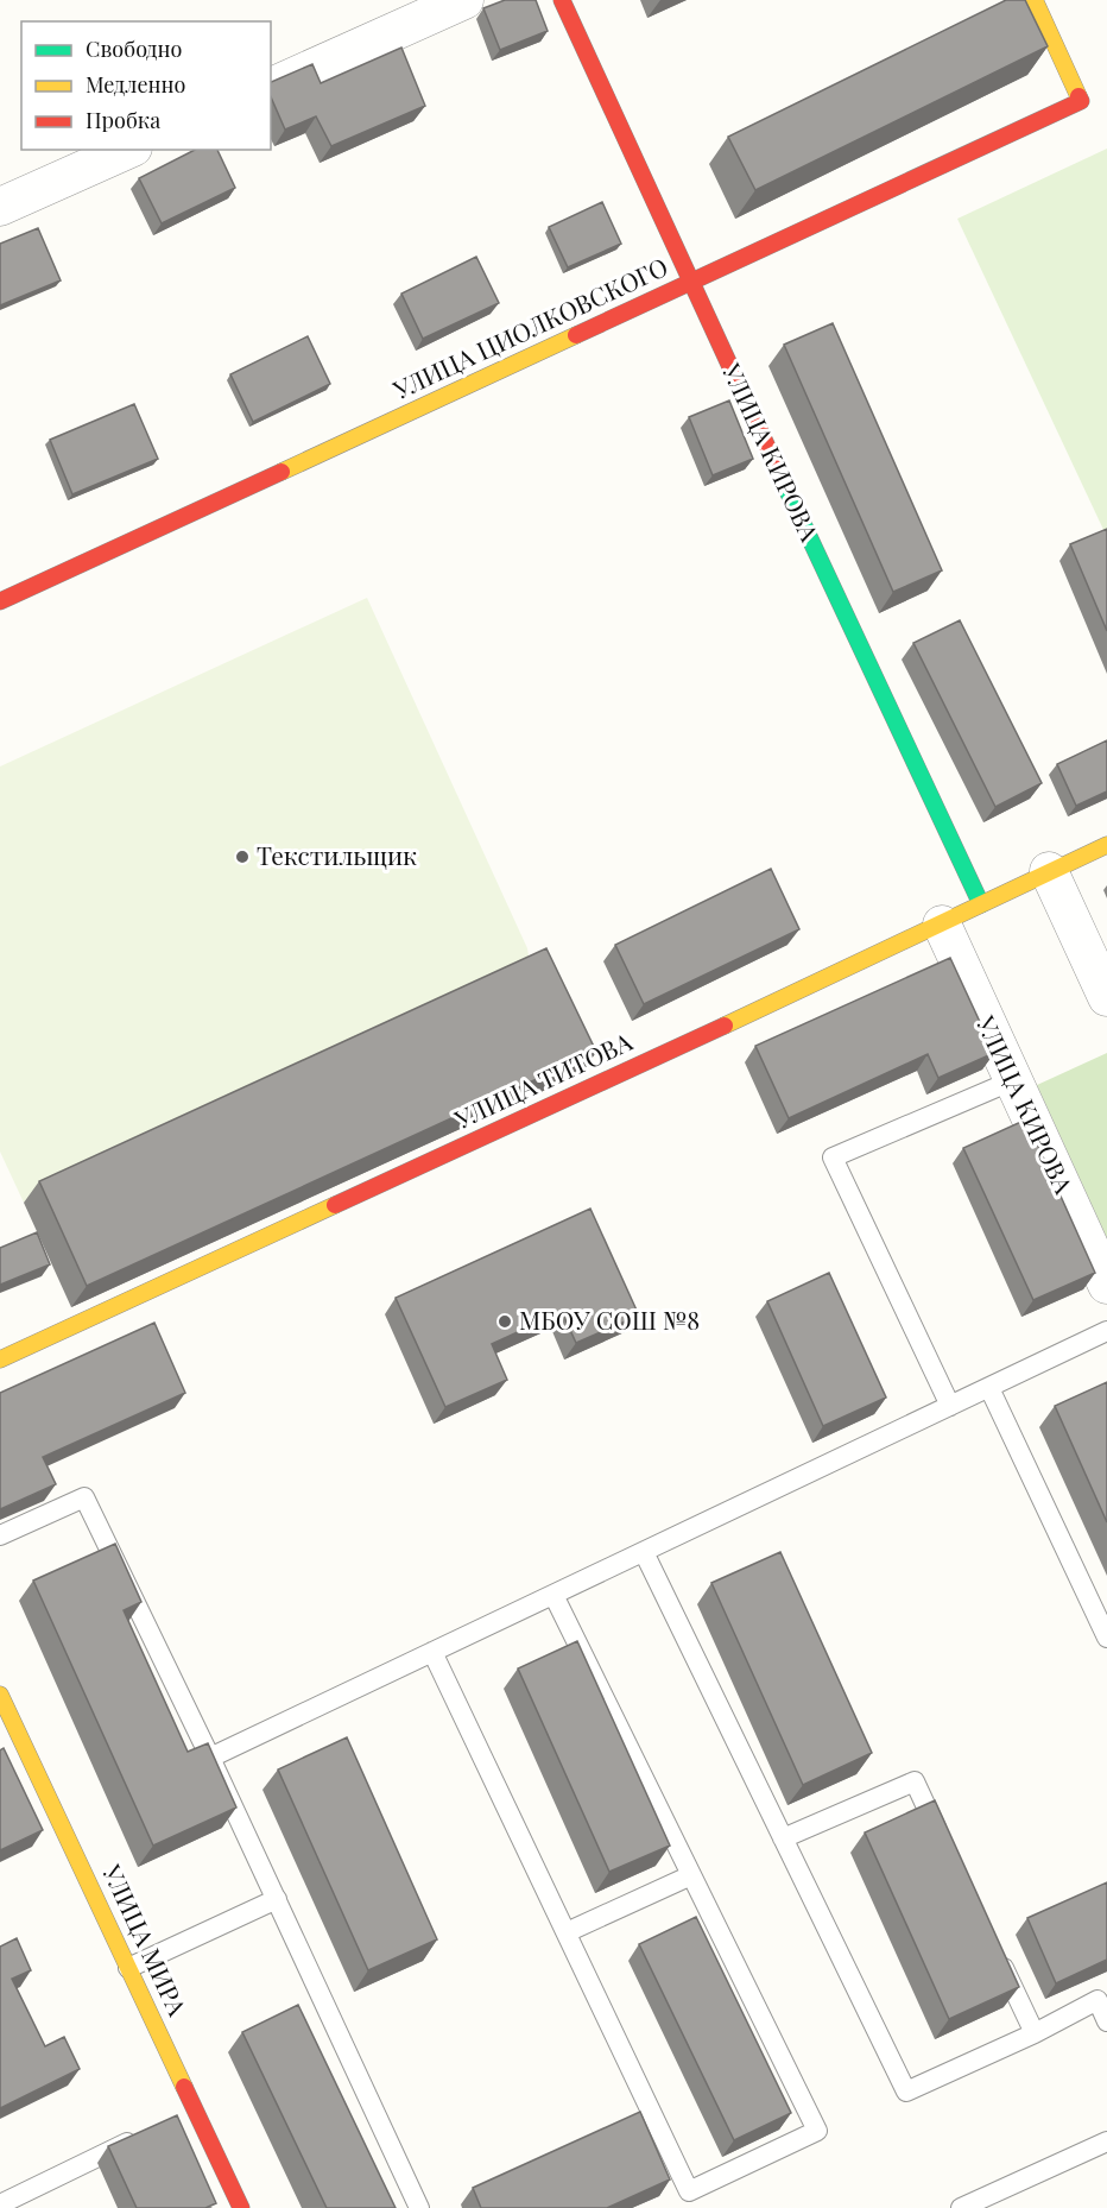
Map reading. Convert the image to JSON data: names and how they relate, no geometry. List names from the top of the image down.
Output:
{
  "streets": {
    "street": [
      "УЛИЦА ЦИОЛКОВСКОГО",
      "УЛИЦА КИРОВА",
      "УЛИЦА ТИТОВА",
      "УЛИЦА МИРА"
    ]
  },
  "crossings": [
    ["УЛИЦА ЦИОЛКОВСКОГО", "УЛИЦА КИРОВА"],
    ["УЛИЦА КИРОВА", "УЛИЦА ТИТОВА"]
  ],
  "places": ["Текстильщик", "МБОУ СОШ №8"],
  "legend": ["Свободно", "Медленно", "Пробка"]
}
